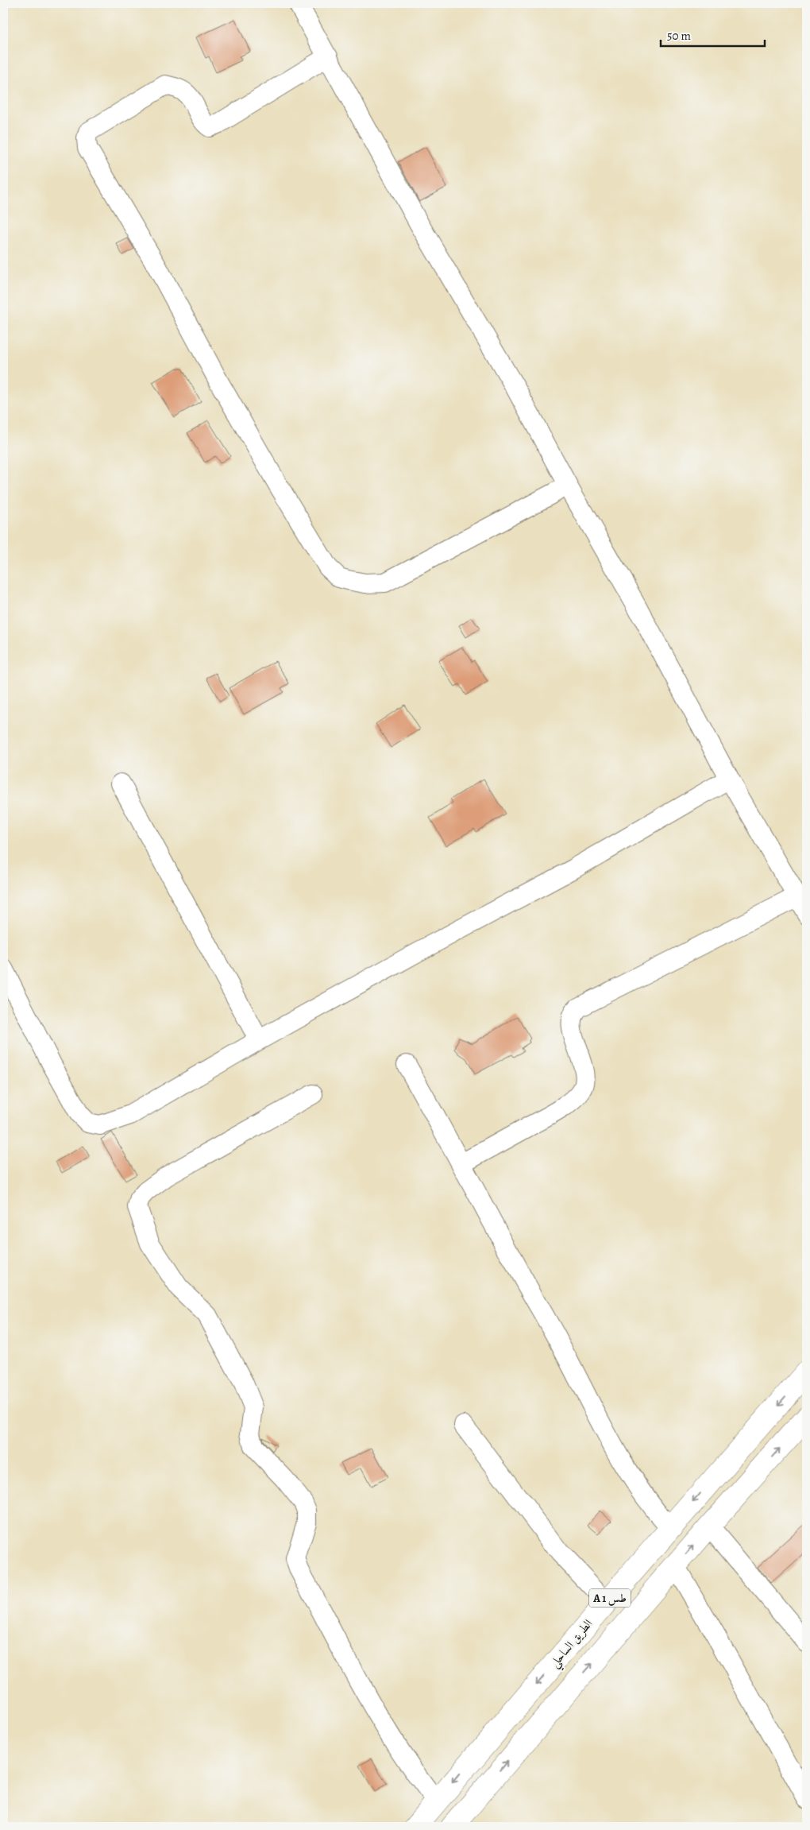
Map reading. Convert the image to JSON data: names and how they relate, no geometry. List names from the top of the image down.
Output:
{
  "streets": {
    "highway": ["A 1 طس", "الطريق الساحلي"]
  },
  "scale_bar": "50 m"
}
